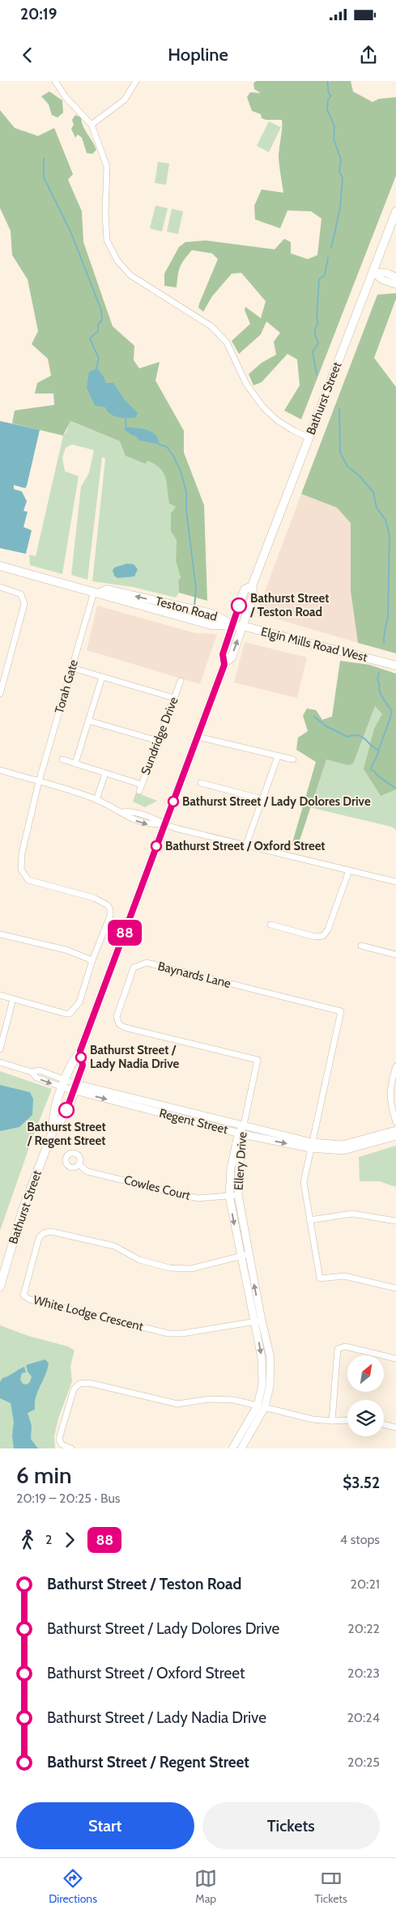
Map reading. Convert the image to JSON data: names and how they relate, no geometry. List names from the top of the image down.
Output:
{
  "streets": {
    "main road": ["Bathurst Street", "Teston Road", "Elgin Mills Road West"],
    "street": [
      "Torah Gate",
      "Sundridge Drive",
      "Baynards Lane",
      "Regent Street",
      "Ellery Drive",
      "Cowles Court",
      "White Lodge Crescent"
    ]
  },
  "crossings": [
    ["Bathurst Street", "Teston Road"],
    ["Bathurst Street", "Elgin Mills Road West"],
    ["Bathurst Street", "Regent Street"],
    ["Teston Road", "Elgin Mills Road West"],
    ["Teston Road", "Torah Gate"],
    ["Baynards Lane", "Regent Street"],
    ["Baynards Lane", "Ellery Drive"],
    ["Regent Street", "Ellery Drive"],
    ["Ellery Drive", "Cowles Court"],
    ["Ellery Drive", "White Lodge Crescent"]
  ],
  "places": [
    "Bathurst Street / Teston Road",
    "Bathurst Street / Lady Dolores Drive",
    "Bathurst Street / Oxford Street",
    "Bathurst Street / Lady Nadia Drive",
    "Bathurst Street / Regent Street"
  ],
  "lines": ["bus line 88"],
  "north": "top right",
  "page": {
    "status": "20:19",
    "header": "Hopline",
    "on_map": "88",
    "heading": ["6 min", "20:19 – 20:25 · Bus", "$3.52"],
    "legs": ["2", "88", "4 stops"],
    "list": [
      {
        "name": "Bathurst Street / Teston Road",
        "value": "20:21"
      },
      {
        "name": "Bathurst Street / Lady Dolores Drive",
        "value": "20:22"
      },
      {
        "name": "Bathurst Street / Oxford Street",
        "value": "20:23"
      },
      {
        "name": "Bathurst Street / Lady Nadia Drive",
        "value": "20:24"
      },
      {
        "name": "Bathurst Street / Regent Street",
        "value": "20:25"
      }
    ],
    "buttons": ["Start", "Tickets"],
    "tabs": ["Directions", "Map", "Tickets"]
  }
}
